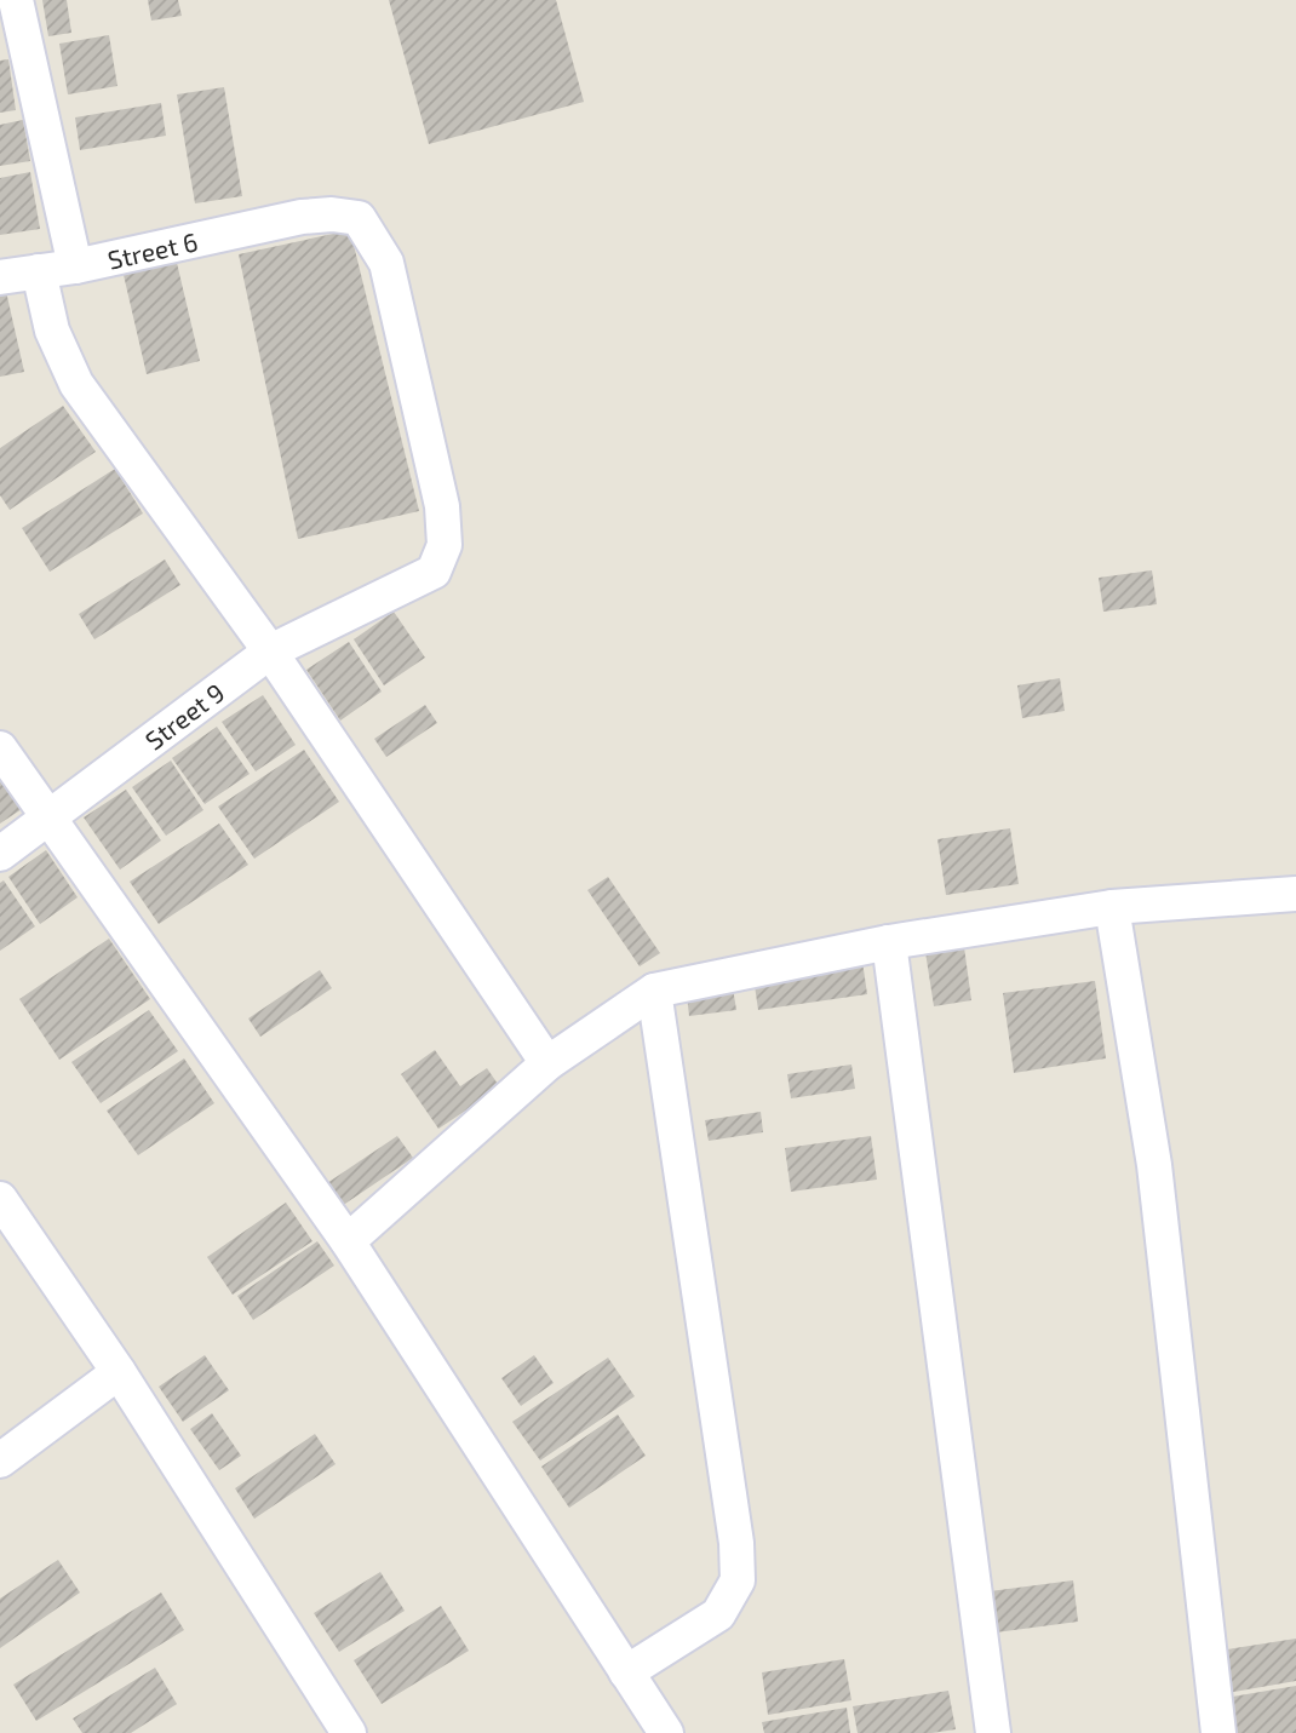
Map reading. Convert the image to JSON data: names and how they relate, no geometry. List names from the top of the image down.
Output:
{
  "streets": {
    "street": ["Street 6", "Street 9"]
  },
  "crossings": [
    ["Street 6", "Street 9"]
  ]
}
